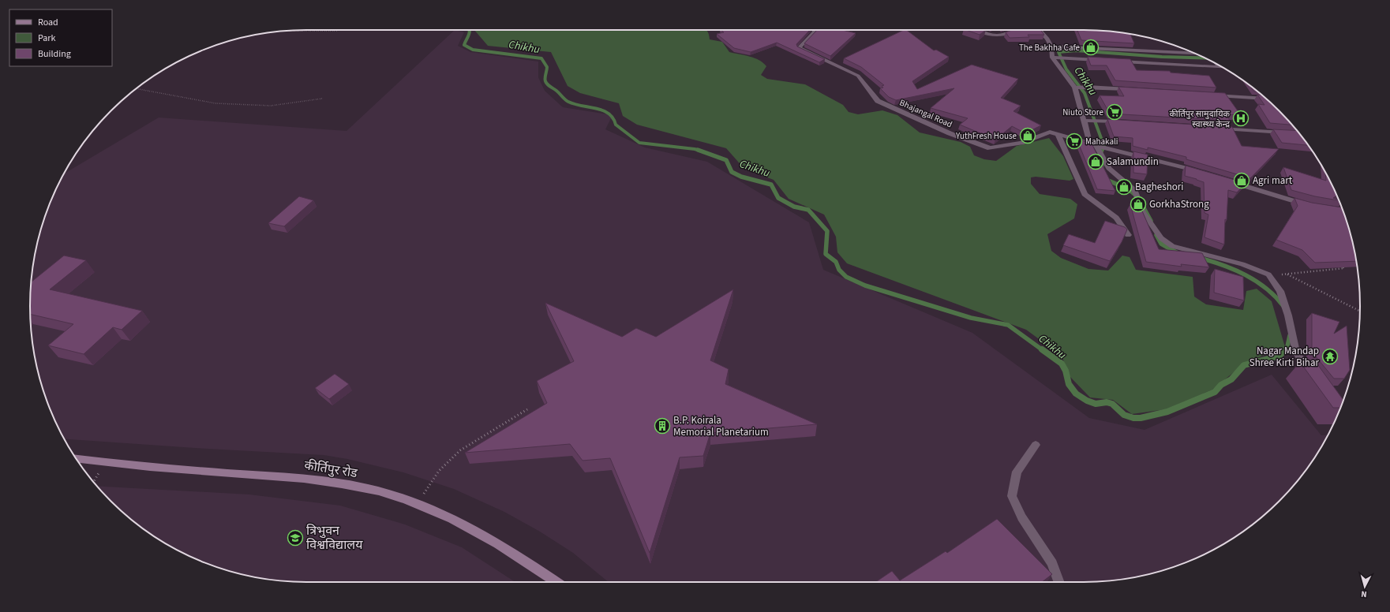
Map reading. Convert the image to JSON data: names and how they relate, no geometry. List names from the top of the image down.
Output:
{
  "streets": {
    "street": ["Bhajangal Road", "कीर्तिपुर रोड"]
  },
  "water": ["Chikhu"],
  "places": {
    "shop": [
      "The Bakhha Cafe",
      "YuthFresh House",
      "Salamundin",
      "Agri mart",
      "Bagheshori",
      "GorkhaStrong"
    ],
    "supermarket": ["Niuto Store", "Mahakali"],
    "hospital": ["कीर्तिपुर सामुदायिक स्वास्थ्य केन्द्र"],
    "temple": ["Nagar Mandap Shree Kirti Bihar"],
    "building": ["B.P. Koirala Memorial Planetarium"],
    "school or university": ["त्रिभुवन विश्वविद्यालय"]
  },
  "legend": ["Road", "Park", "Building"],
  "north": "bottom"
}
